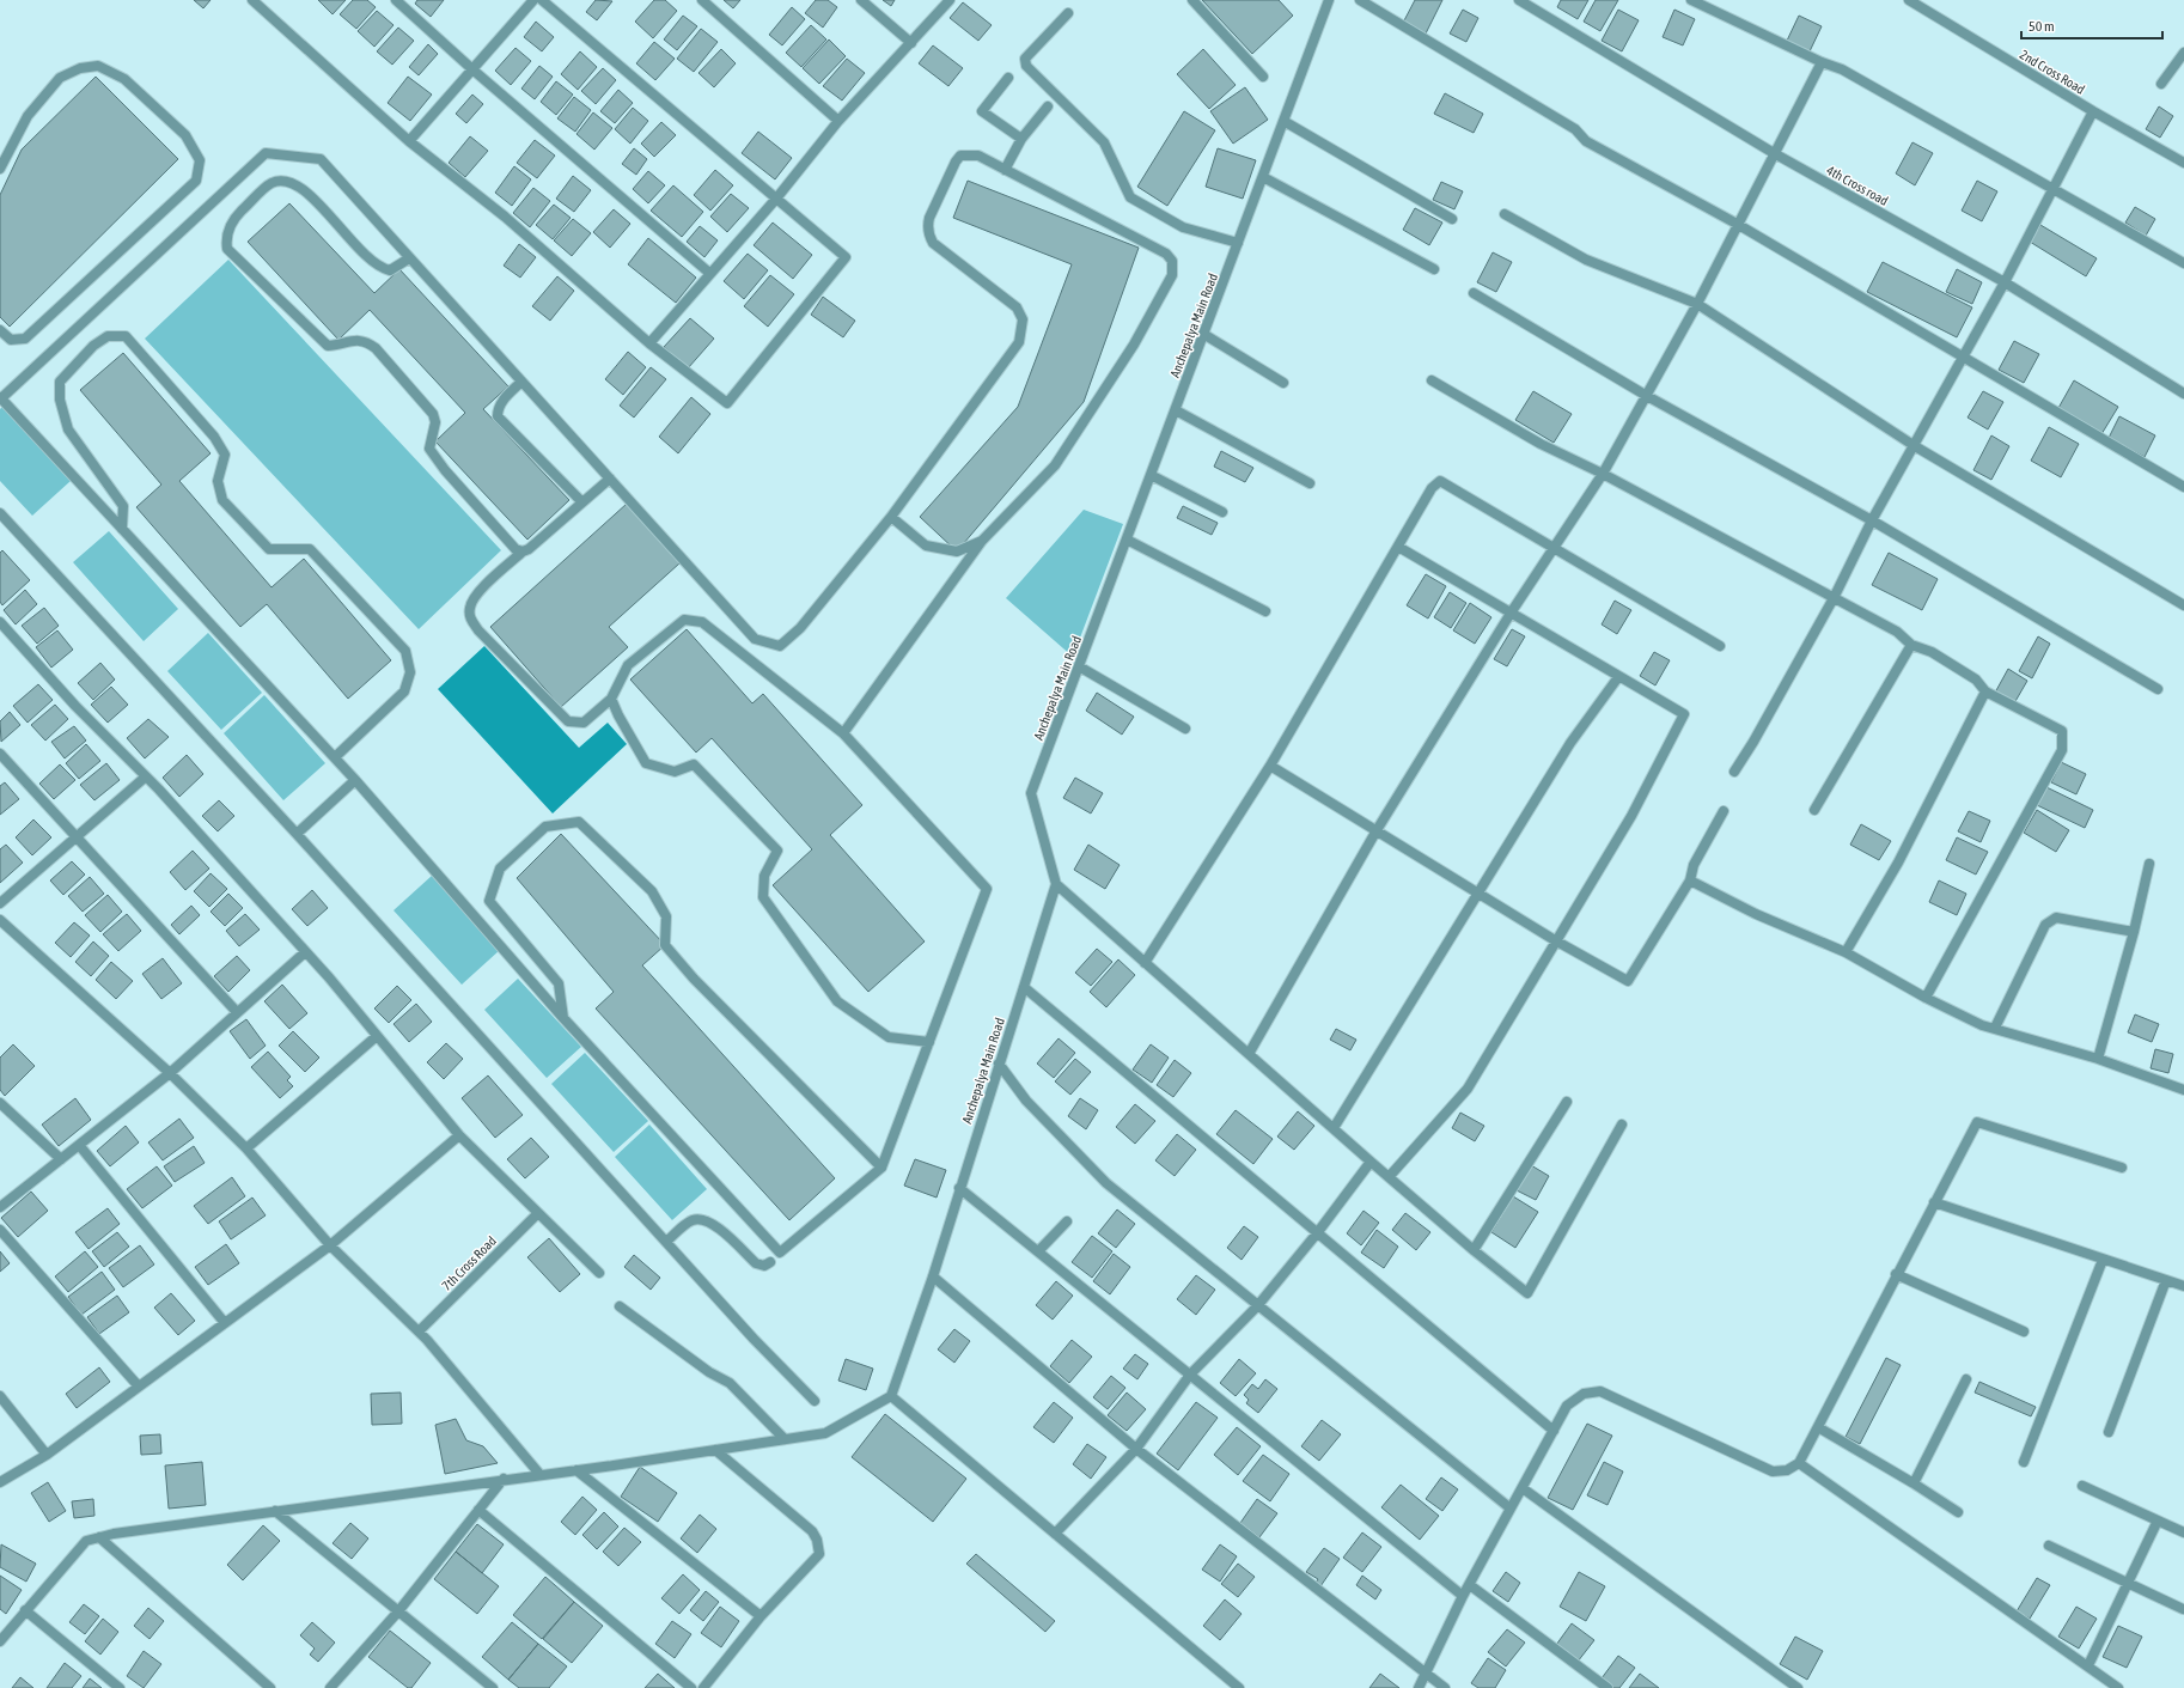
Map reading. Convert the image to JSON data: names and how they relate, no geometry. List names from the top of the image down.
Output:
{
  "streets": {
    "street": [
      "2nd Cross Road",
      "4th Cross road",
      "Anchepalya Main Road",
      "7th Cross Road"
    ]
  },
  "scale_bar": "50 m"
}
